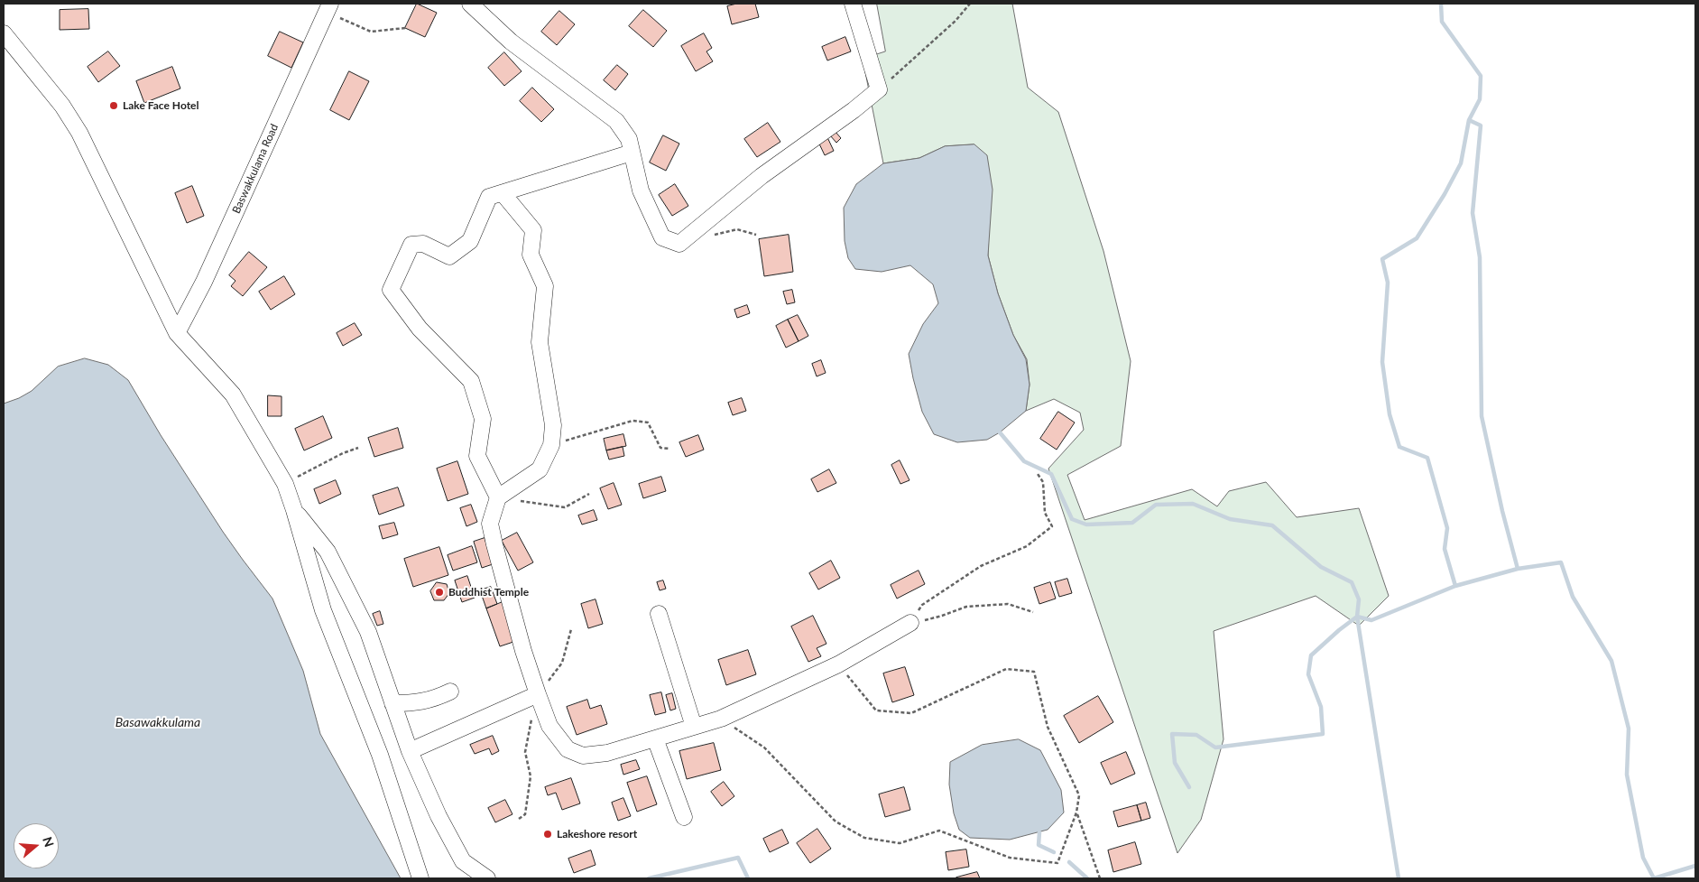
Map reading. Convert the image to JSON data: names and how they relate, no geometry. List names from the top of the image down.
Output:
{
  "streets": {
    "street": ["Baswakkulama Road"]
  },
  "water": ["Basawakkulama"],
  "places": ["Lake Face Hotel", "Buddhist Temple", "Lakeshore resort"],
  "north": "right"
}
